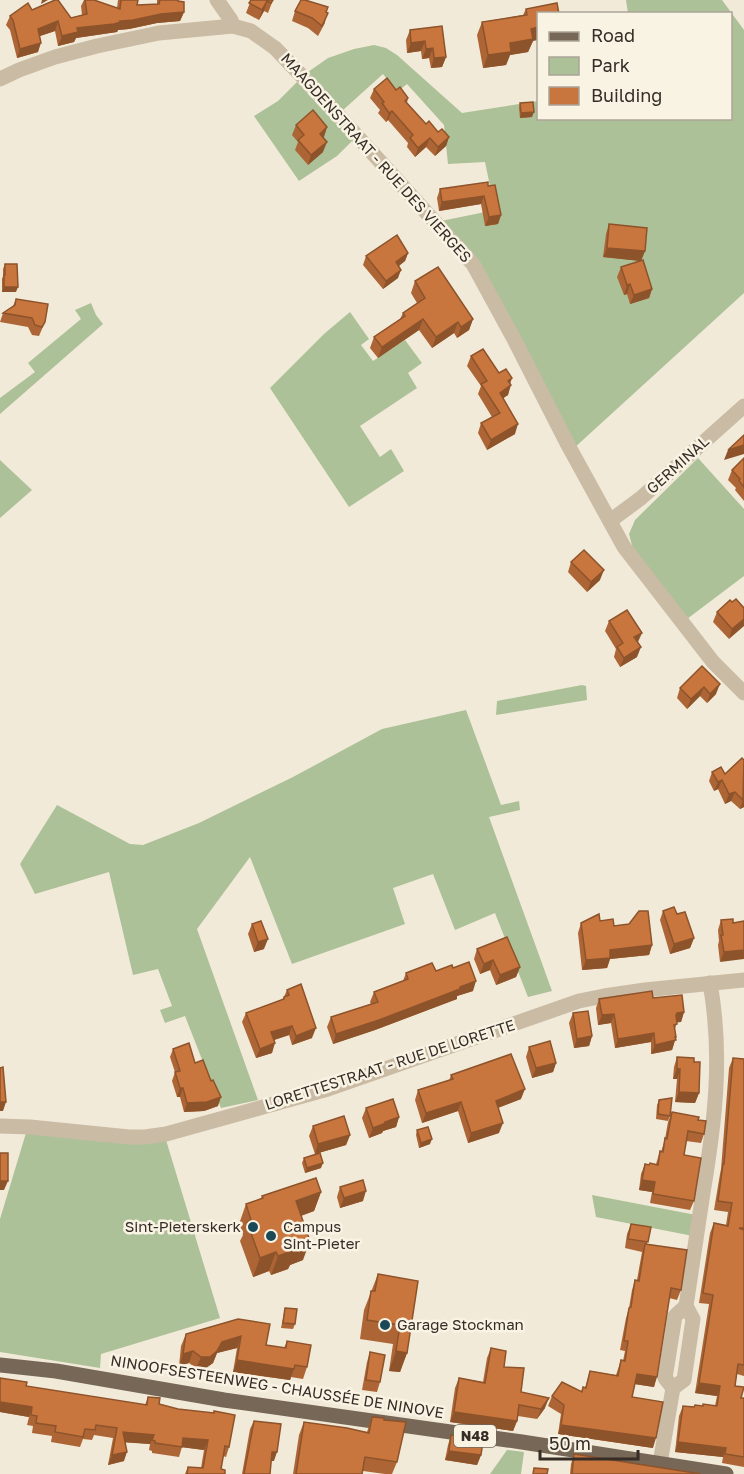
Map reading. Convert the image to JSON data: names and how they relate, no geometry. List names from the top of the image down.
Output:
{
  "streets": {
    "main road": ["NINOOFSESTEENWEG - CHAUSSÉE DE NINOVE", "N48"],
    "street": ["MAAGDENSTRAAT - RUE DES VIERGES", "GERMINAL", "LORETTESTRAAT - RUE DE LORETTE"]
  },
  "crossings": [
    ["MAAGDENSTRAAT - RUE DES VIERGES", "GERMINAL"]
  ],
  "places": ["Sint-Pieterskerk", "Campus Sint-Pieter", "Garage Stockman"],
  "legend": ["Road", "Park", "Building"],
  "scale_bar": "50 m"
}
